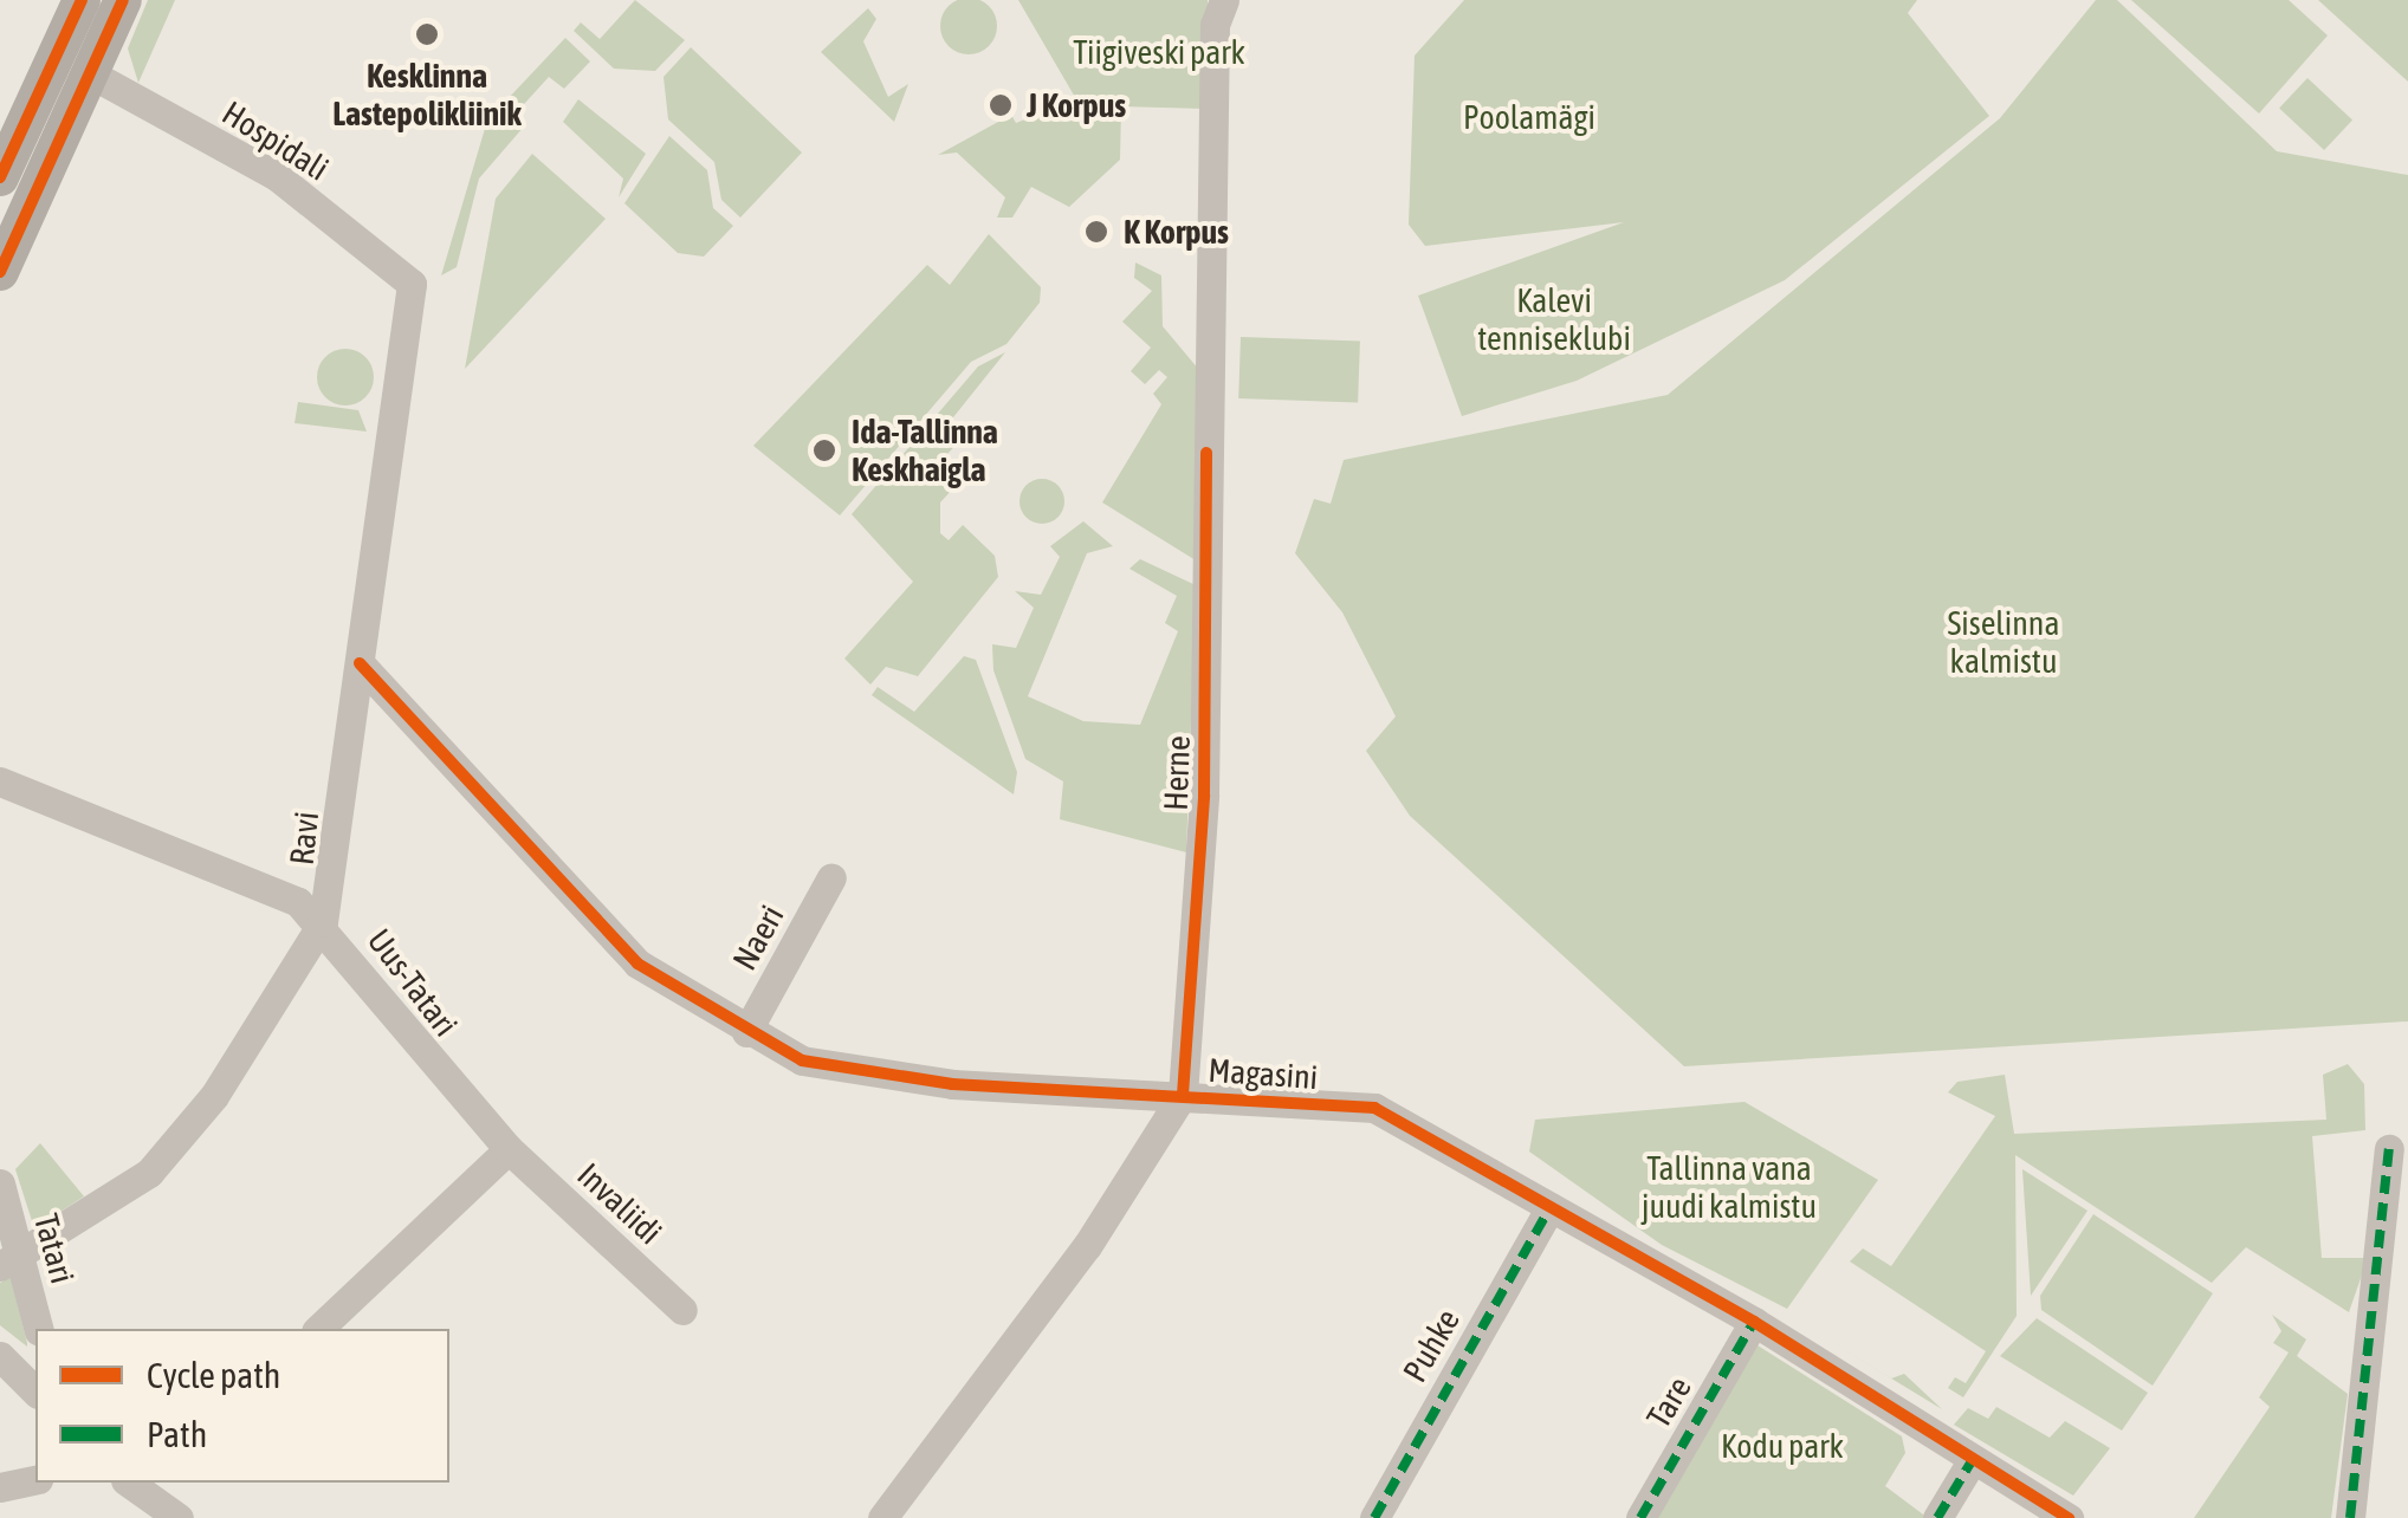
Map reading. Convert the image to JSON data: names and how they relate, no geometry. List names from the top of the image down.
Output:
{
  "streets": {
    "street": [
      "Hospidali",
      "Herne",
      "Ravi",
      "Naeri",
      "Uus-Tatari",
      "Magasini",
      "Invaliidi",
      "Tatari",
      "Puhke",
      "Tare"
    ]
  },
  "crossings": [
    ["Hospidali", "Ravi"],
    ["Herne", "Magasini"],
    ["Ravi", "Uus-Tatari"],
    ["Ravi", "Magasini"],
    ["Ravi", "Tatari"],
    ["Naeri", "Magasini"],
    ["Uus-Tatari", "Invaliidi"],
    ["Magasini", "Puhke"],
    ["Magasini", "Tare"]
  ],
  "parks": [
    "Tiigiveski park",
    "Poolamägi",
    "Kalevi tenniseklubi",
    "Siselinna kalmistu",
    "Tallinna vana juudi kalmistu",
    "Kodu park"
  ],
  "places": [
    "Kesklinna Lastepolikliinik",
    "J Korpus",
    "K Korpus",
    "Ida-Tallinna Keskhaigla"
  ],
  "legend": ["Cycle path", "Path"]
}
